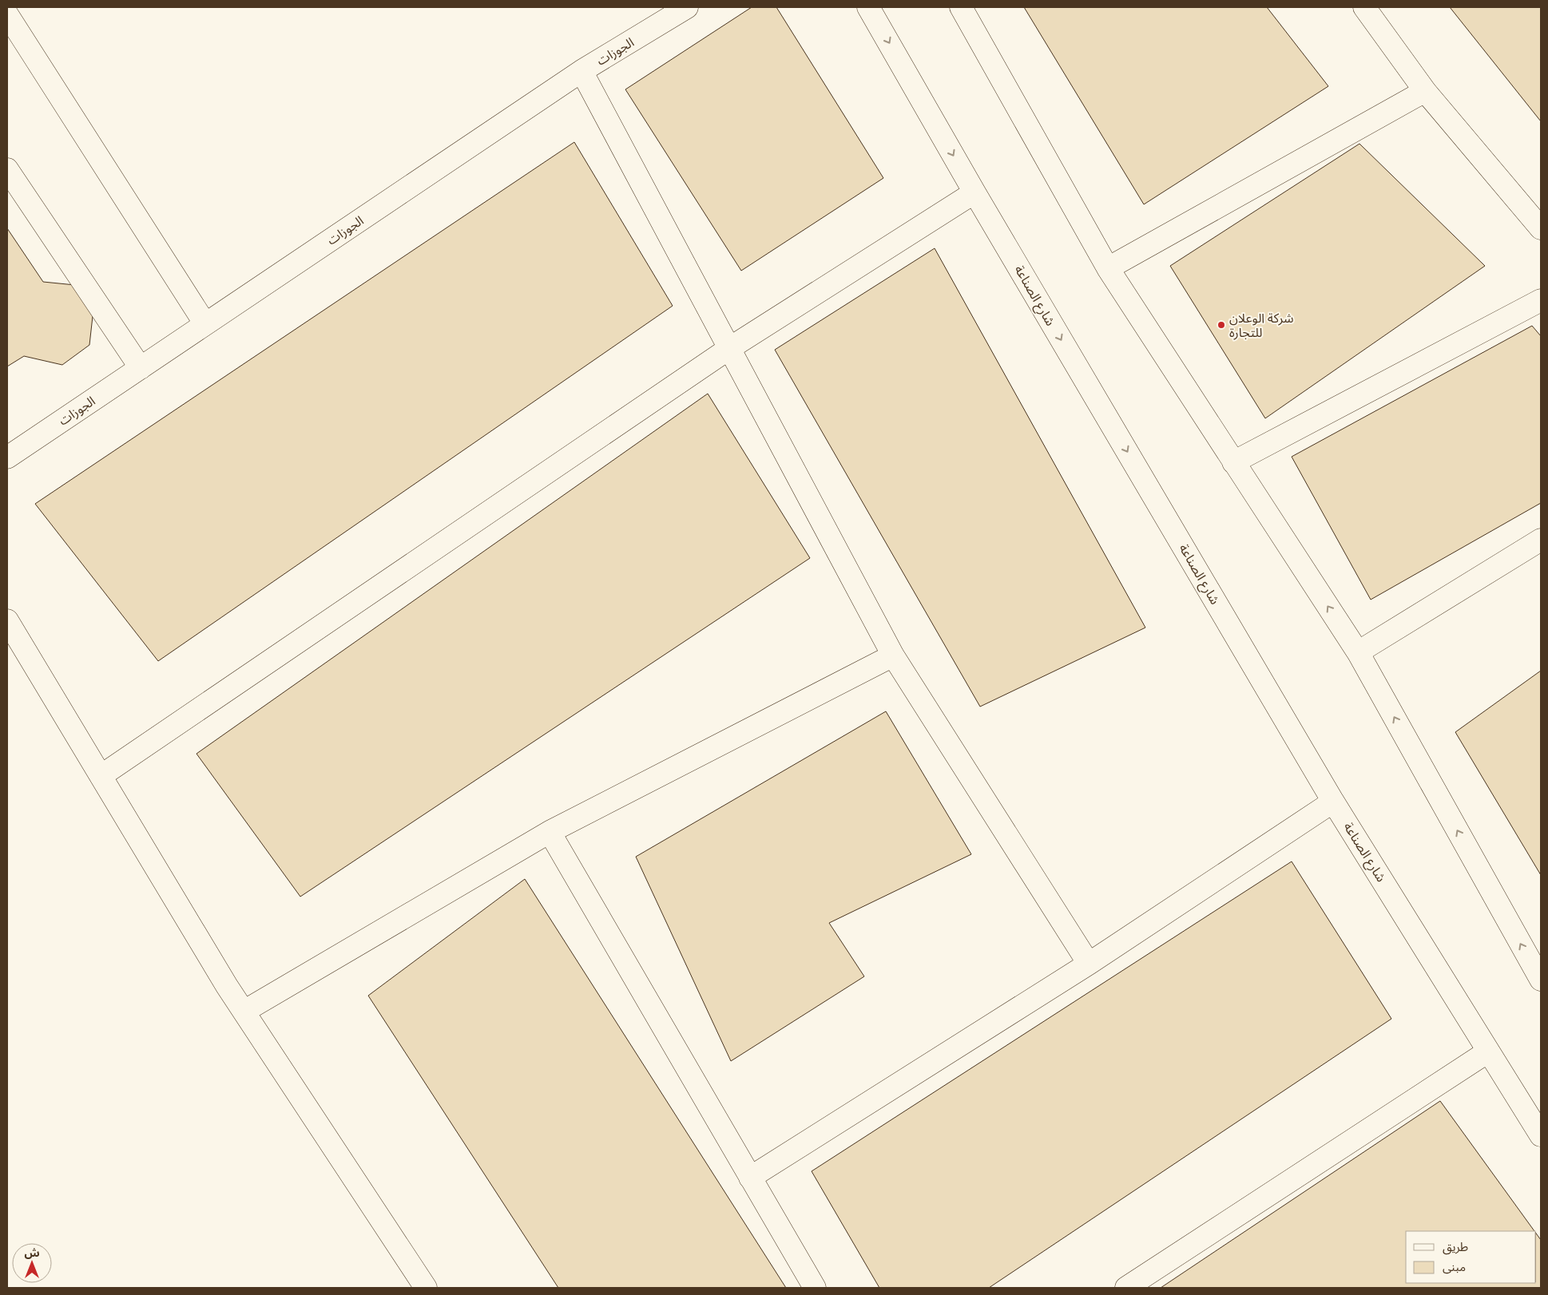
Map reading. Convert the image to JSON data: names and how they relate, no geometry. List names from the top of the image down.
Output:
{
  "streets": {
    "street": ["الجوزات", "شارع الصناعة"]
  },
  "places": ["شركة الوعلان للتجارة"],
  "legend": ["طريق", "مبنى"],
  "north": "top"
}
